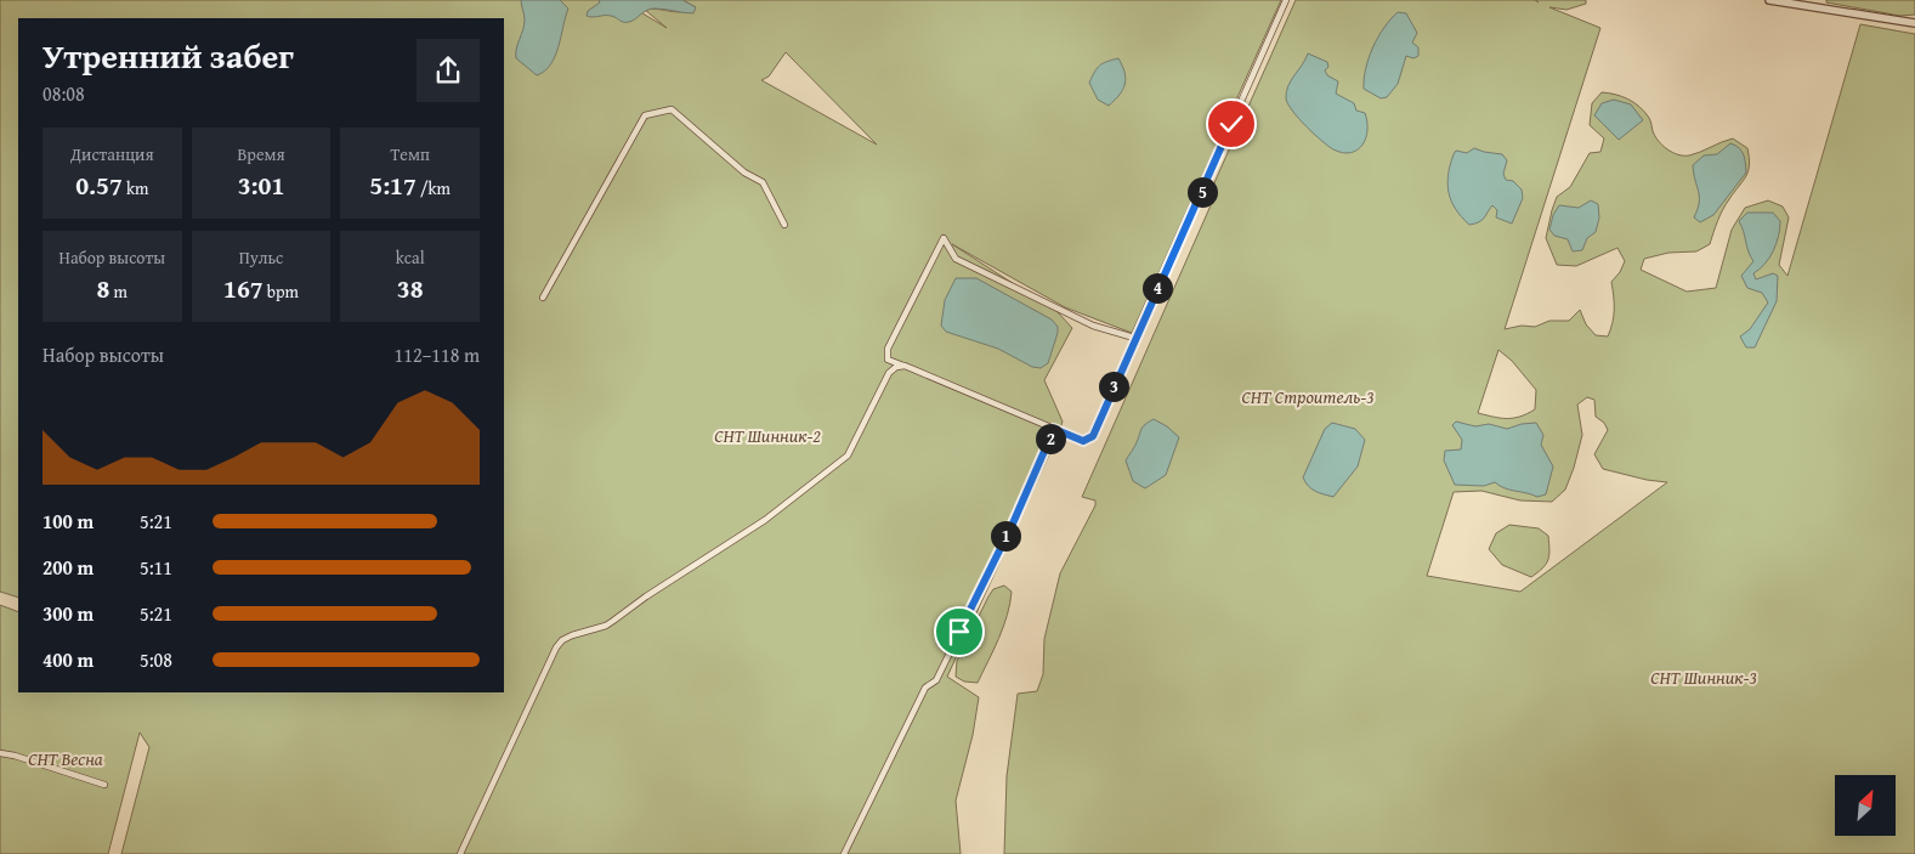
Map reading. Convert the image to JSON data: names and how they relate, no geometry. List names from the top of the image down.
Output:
{
  "parks": [
    "СНТ Строитель-3",
    "СНТ Шинник-2",
    "СНТ Шинник-3",
    "СНТ Весна"
  ],
  "north": "top right",
  "page": {
    "heading": ["Утренний забег", "08:08"],
    "stats": [
      ["Дистанция", "0.57 km"],
      ["Время", "3:01"],
      ["Темп", "5:17 /km"],
      ["Набор высоты", "8 m"],
      ["Пульс", "167 bpm"],
      ["kcal", "38"]
    ],
    "pins": [
      "5",
      "4",
      "3",
      "2",
      "1"
    ],
    "chart": ["Набор высоты", "112–118 m"],
    "list": [
      {
        "name": "100 m",
        "note": "5:21"
      },
      {
        "name": "200 m",
        "note": "5:11"
      },
      {
        "name": "300 m",
        "note": "5:21"
      },
      {
        "name": "400 m",
        "note": "5:08"
      }
    ]
  }
}
